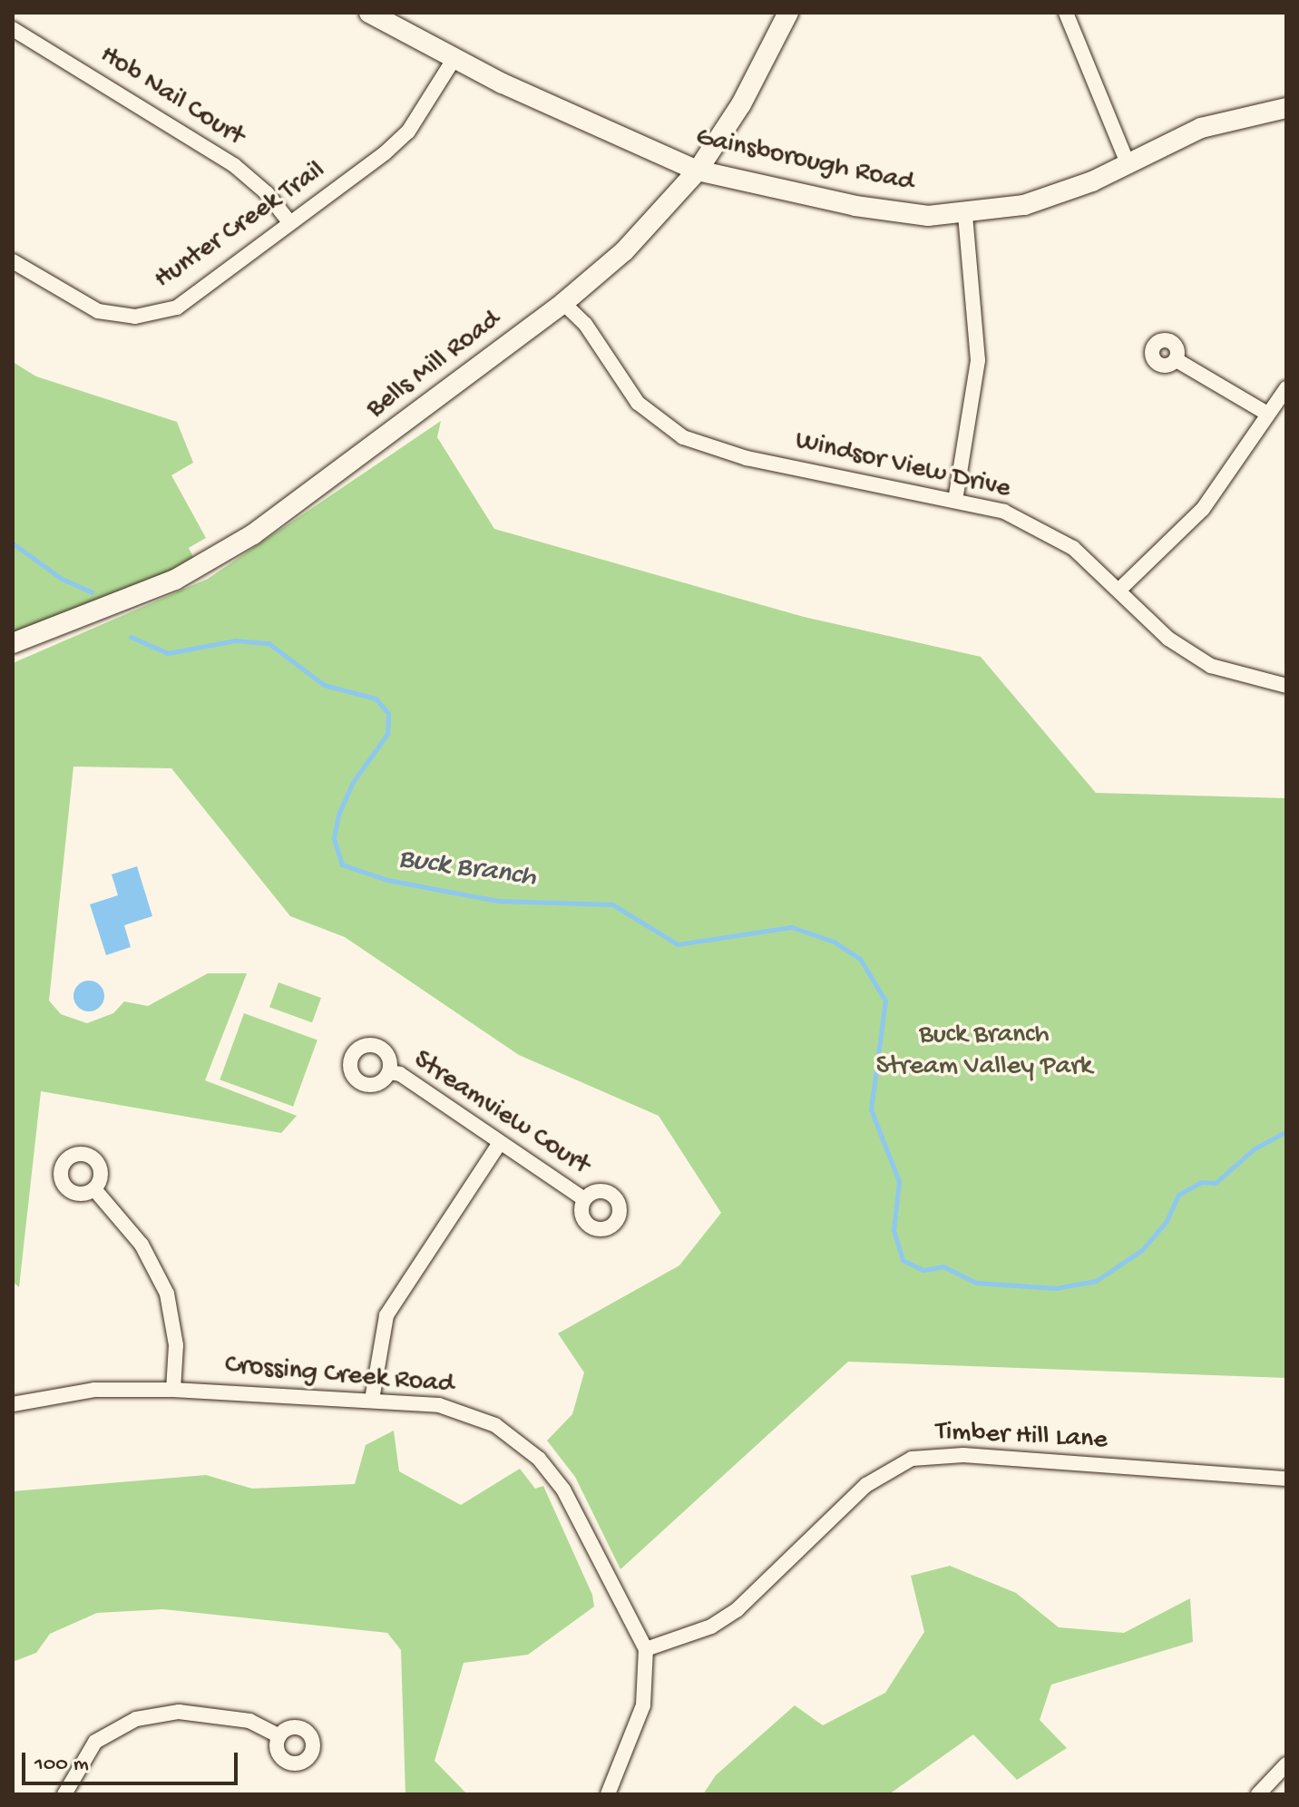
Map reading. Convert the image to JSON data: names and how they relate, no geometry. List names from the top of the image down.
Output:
{
  "streets": {
    "street": [
      "Hob Nail Court",
      "Gainsborough Road",
      "Hunter Creek Trail",
      "Bells Mill Road",
      "Windsor View Drive",
      "Streamview Court",
      "Crossing Creek Road",
      "Timber Hill Lane"
    ]
  },
  "crossings": [
    ["Hob Nail Court", "Hunter Creek Trail"],
    ["Gainsborough Road", "Hunter Creek Trail"],
    ["Gainsborough Road", "Bells Mill Road"],
    ["Bells Mill Road", "Windsor View Drive"],
    ["Crossing Creek Road", "Timber Hill Lane"]
  ],
  "water": ["Buck Branch"],
  "parks": ["Buck Branch Stream Valley Park"],
  "scale_bar": "100 m"
}
